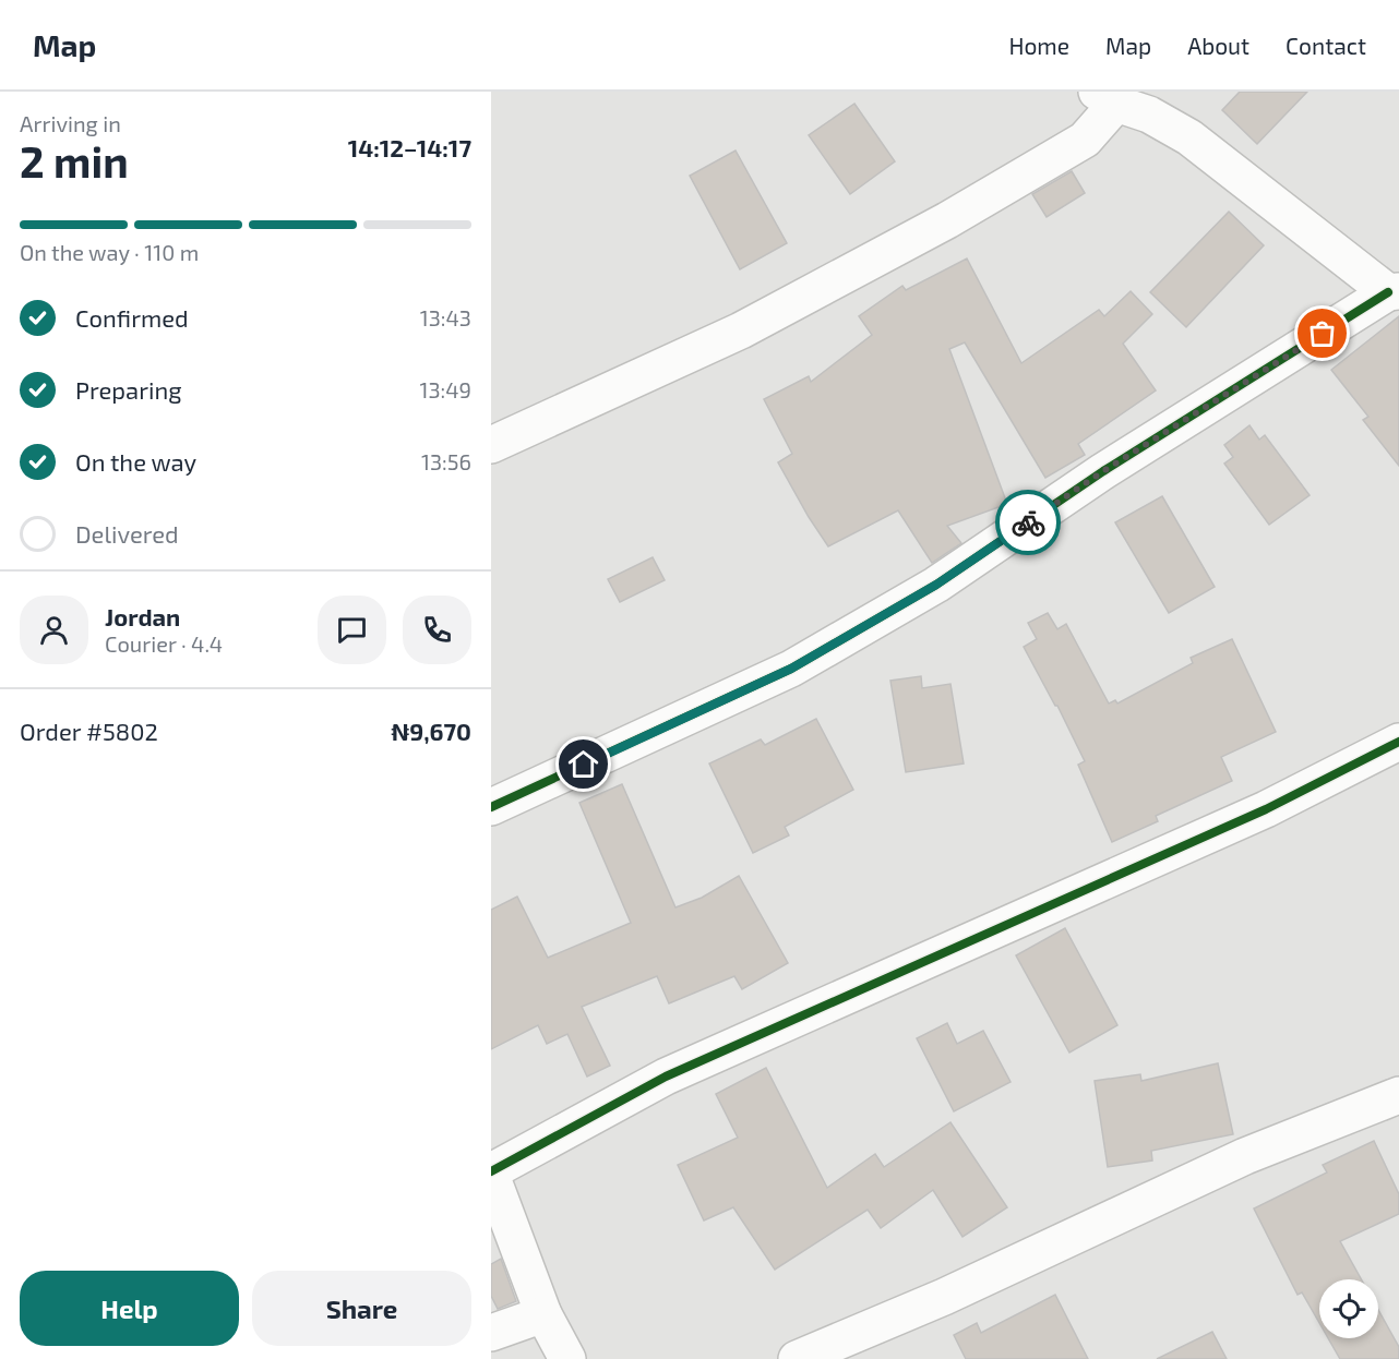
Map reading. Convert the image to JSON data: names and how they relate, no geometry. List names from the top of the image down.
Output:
{
  "page": {
    "header": "Map",
    "nav": [
      "Home",
      "Map",
      "About",
      "Contact"
    ],
    "heading": ["2 min", "Arriving in", "14:12–14:17"],
    "panel": [
      "Jordan",
      "Courier · 4.4",
      "Order #5802",
      "₦9,670"
    ],
    "bar": "On the way · 110 m",
    "list": [
      ["Confirmed", "13:43"],
      ["Preparing", "13:49"],
      ["On the way", "13:56"],
      "Delivered"
    ],
    "buttons": ["Help", "Share"]
  }
}
